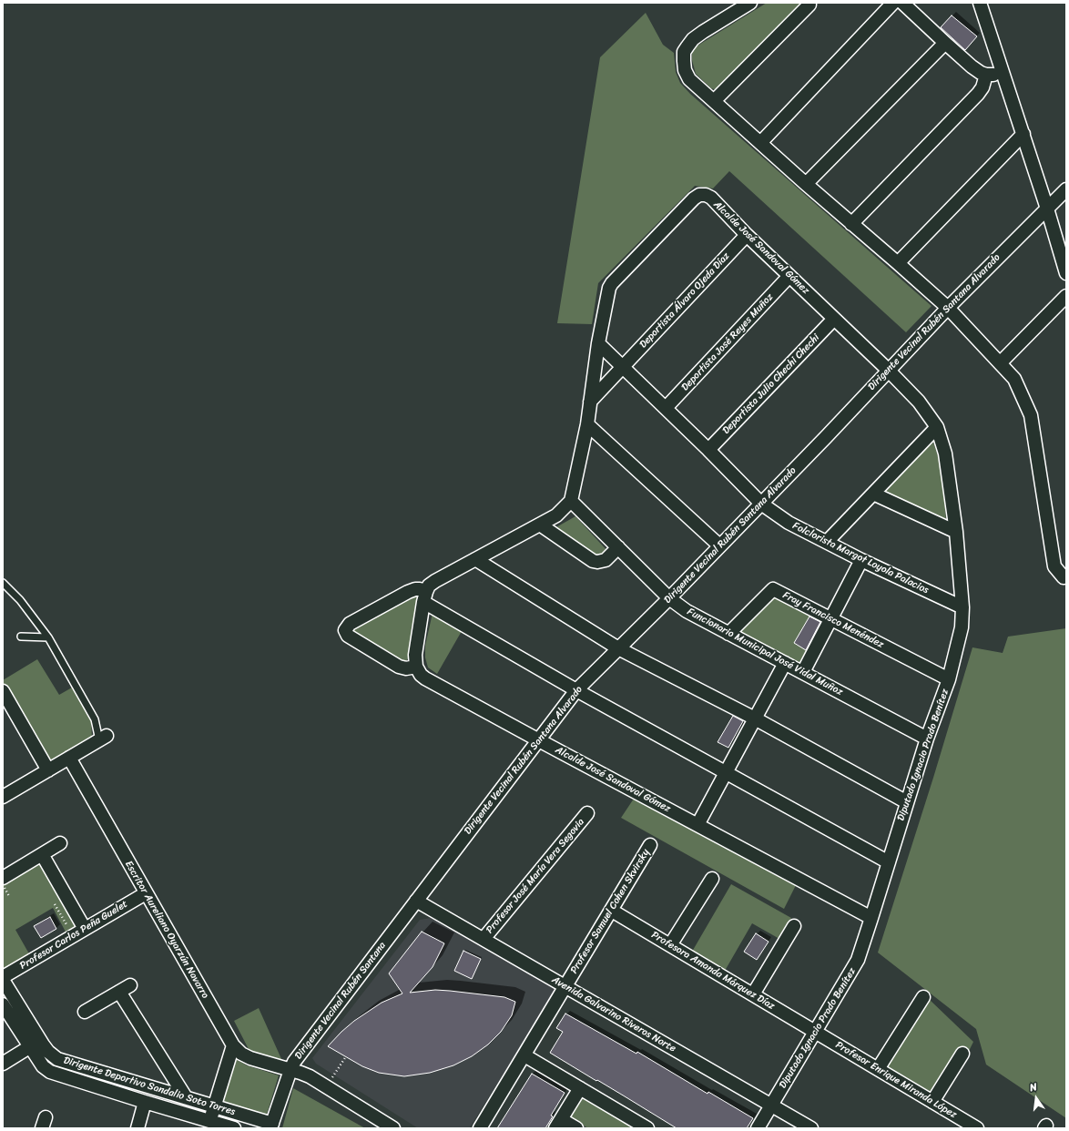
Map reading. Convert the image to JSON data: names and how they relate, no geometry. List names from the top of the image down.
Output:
{
  "streets": {
    "street": [
      "Alcalde José Sandoval Gómez",
      "Deportista Álvaro Ojeda Díaz",
      "Dirigente Vecinal Rubén Santana Alvarado",
      "Deportista José Reyes Muñoz",
      "Deportista Julio Chechi Chechi",
      "Folclorista Margot Loyola Palacios",
      "Fray Francisco Menéndez",
      "Funcionario Municipal José Vidal Muñoz",
      "Diputado Ignacio Prado Benítez",
      "Profesor José María Vera Segovia",
      "Profesor Samuel Cohen Skvirsky",
      "Escritor Aureliano Oyarzún Navarro",
      "Profesor Carlos Peña Guelet",
      "Profesora Amanda Márquez Díaz",
      "Dirigente Vecinal Rubén Santana",
      "Avenida Galvarino Riveros Norte",
      "Profesor Enrique Miranda López",
      "Dirigente Deportivo Sandalio Soto Torres"
    ]
  },
  "crossings": [
    ["Alcalde José Sandoval Gómez", "Deportista Álvaro Ojeda Díaz"],
    ["Alcalde José Sandoval Gómez", "Dirigente Vecinal Rubén Santana Alvarado"],
    ["Alcalde José Sandoval Gómez", "Deportista José Reyes Muñoz"],
    ["Alcalde José Sandoval Gómez", "Deportista Julio Chechi Chechi"],
    ["Alcalde José Sandoval Gómez", "Folclorista Margot Loyola Palacios"],
    ["Alcalde José Sandoval Gómez", "Funcionario Municipal José Vidal Muñoz"],
    ["Alcalde José Sandoval Gómez", "Diputado Ignacio Prado Benítez"],
    ["Deportista Álvaro Ojeda Díaz", "Folclorista Margot Loyola Palacios"],
    ["Dirigente Vecinal Rubén Santana Alvarado", "Folclorista Margot Loyola Palacios"],
    ["Dirigente Vecinal Rubén Santana Alvarado", "Funcionario Municipal José Vidal Muñoz"],
    ["Dirigente Vecinal Rubén Santana Alvarado", "Diputado Ignacio Prado Benítez"],
    ["Dirigente Vecinal Rubén Santana Alvarado", "Dirigente Vecinal Rubén Santana"],
    ["Dirigente Vecinal Rubén Santana Alvarado", "Avenida Galvarino Riveros Norte"],
    ["Deportista José Reyes Muñoz", "Folclorista Margot Loyola Palacios"],
    ["Deportista Julio Chechi Chechi", "Folclorista Margot Loyola Palacios"],
    ["Folclorista Margot Loyola Palacios", "Diputado Ignacio Prado Benítez"],
    ["Fray Francisco Menéndez", "Funcionario Municipal José Vidal Muñoz"],
    ["Fray Francisco Menéndez", "Diputado Ignacio Prado Benítez"],
    ["Funcionario Municipal José Vidal Muñoz", "Diputado Ignacio Prado Benítez"],
    ["Diputado Ignacio Prado Benítez", "Profesora Amanda Márquez Díaz"],
    ["Diputado Ignacio Prado Benítez", "Avenida Galvarino Riveros Norte"],
    ["Diputado Ignacio Prado Benítez", "Profesor Enrique Miranda López"],
    ["Profesor José María Vera Segovia", "Avenida Galvarino Riveros Norte"],
    ["Profesor Samuel Cohen Skvirsky", "Profesora Amanda Márquez Díaz"],
    ["Profesor Samuel Cohen Skvirsky", "Avenida Galvarino Riveros Norte"],
    ["Escritor Aureliano Oyarzún Navarro", "Profesor Carlos Peña Guelet"],
    ["Escritor Aureliano Oyarzún Navarro", "Dirigente Vecinal Rubén Santana"],
    ["Profesor Carlos Peña Guelet", "Dirigente Deportivo Sandalio Soto Torres"],
    ["Profesora Amanda Márquez Díaz", "Profesor Enrique Miranda López"],
    ["Dirigente Vecinal Rubén Santana", "Avenida Galvarino Riveros Norte"],
    ["Dirigente Vecinal Rubén Santana", "Dirigente Deportivo Sandalio Soto Torres"]
  ],
  "north": "top"
}
